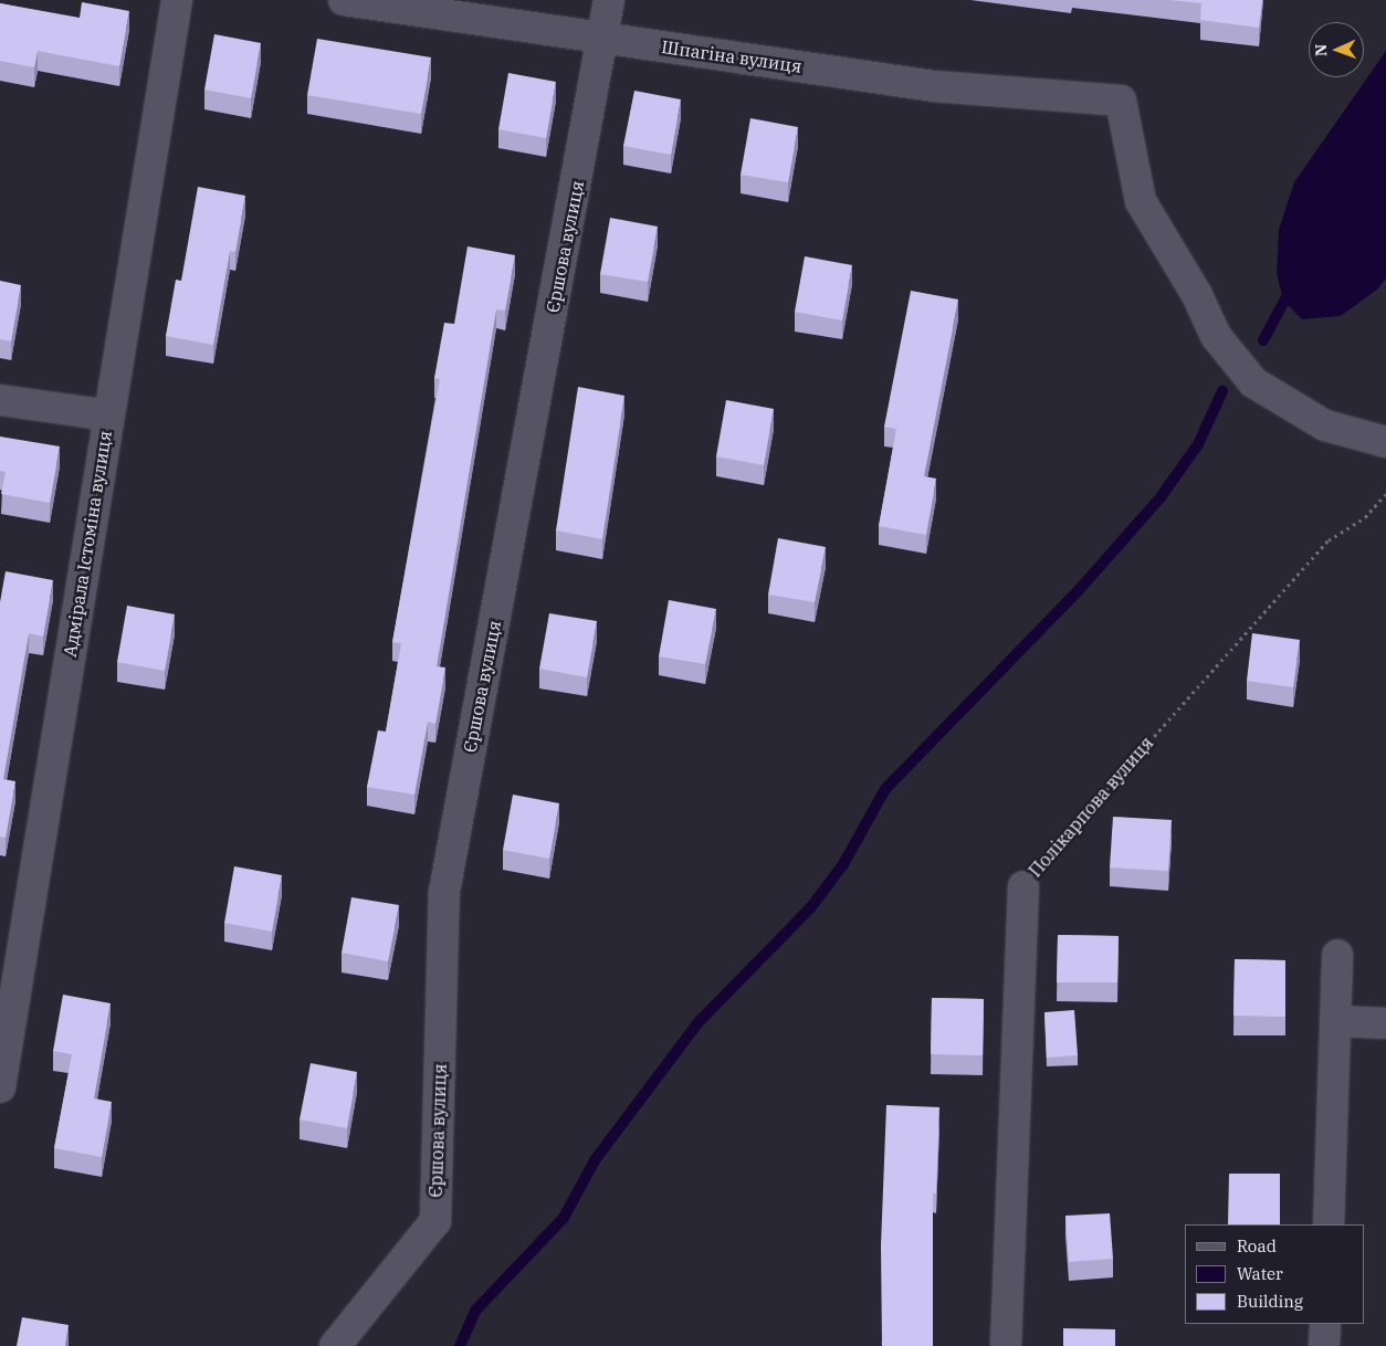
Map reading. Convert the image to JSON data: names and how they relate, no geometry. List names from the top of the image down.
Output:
{
  "streets": {
    "street": [
      "Шпагіна вулиця",
      "Єршова вулиця",
      "Адмірала Істоміна вулиця",
      "Полікарпова вулиця"
    ]
  },
  "crossings": [
    ["Шпагіна вулиця", "Єршова вулиця"]
  ],
  "legend": ["Road", "Water", "Building"],
  "north": "left"
}
